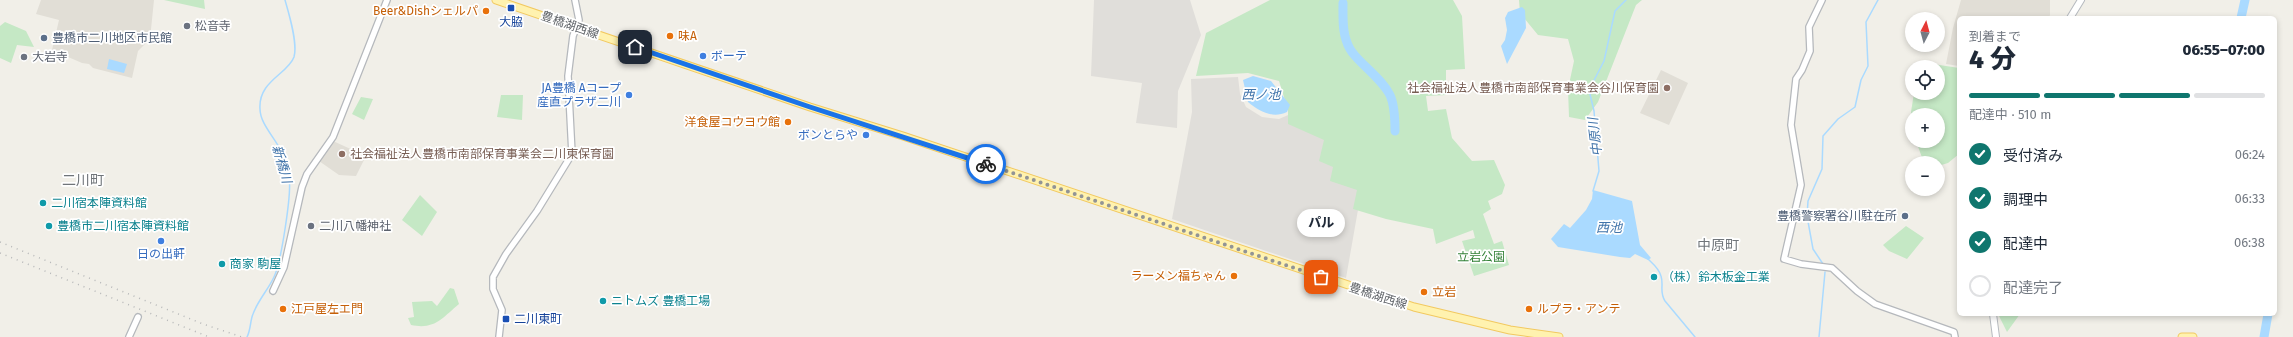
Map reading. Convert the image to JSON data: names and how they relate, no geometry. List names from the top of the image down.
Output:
{
  "streets": {
    "main road": ["豊橋湖西線"]
  },
  "districts": ["二川町", "中原町"],
  "water": [
    "西ノ池",
    "中原川",
    "新橋川",
    "西池"
  ],
  "parks": ["立岩公園"],
  "places": {
    "transit": ["大脇", "二川東町"],
    "other": [
      "Beer&Dishシェルパ",
      "松音寺",
      "味A",
      "豊橋市二川地区市民館",
      "ボーテ",
      "大岩寺",
      "社会福祉法人豊橋市南部保育事業会谷川保育園",
      "JA豊橋 Aコープ 産直プラザ二川",
      "洋食屋コウヨウ館",
      "ボンとらや",
      "社会福祉法人豊橋市南部保育事業会二川東保育園",
      "二川宿本陣資料館",
      "豊橋警察署谷川駐在所",
      "豊橋市二川宿本陣資料館",
      "二川八幡神社",
      "日の出軒",
      "商家 駒屋",
      "ラーメン福ちゃん",
      "パル",
      "（株）鈴木板金工業",
      "立岩",
      "ニトムズ 豊橋工場",
      "江戸屋左エ門",
      "ルプラ・アンテ"
    ]
  },
  "north": "top",
  "page": {
    "map_buttons": ["+", "−"],
    "heading": ["4 分", "到着まで", "06:55–07:00"],
    "bar": "配達中 · 510 m",
    "list": [
      ["受付済み", "06:24"],
      ["調理中", "06:33"],
      ["配達中", "06:38"],
      "配達完了"
    ],
    "bubble": "パル"
  }
}
